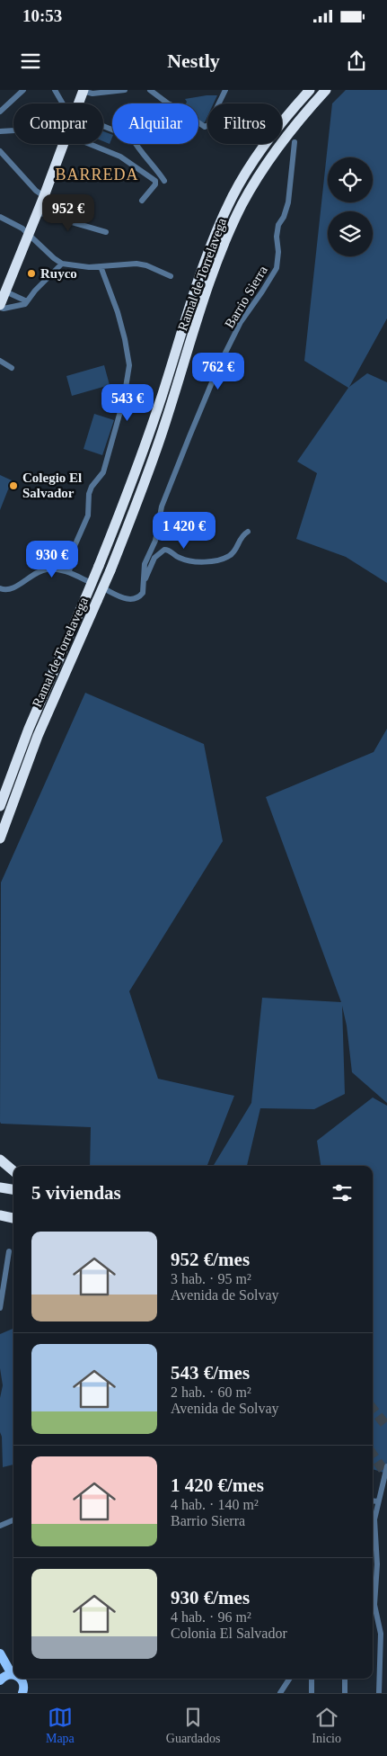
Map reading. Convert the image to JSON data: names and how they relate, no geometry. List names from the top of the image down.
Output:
{
  "streets": {
    "highway": ["Ramal de Torrelavega"],
    "street": ["Barrio Sierra"]
  },
  "districts": ["BARREDA"],
  "places": ["Ruyco", "Colegio El Salvador"],
  "page": {
    "status": "10:53",
    "header": "Nestly",
    "chip": ["Comprar", "Alquilar", "Filtros"],
    "price": [
      "952 €",
      "762 €",
      "543 €",
      "1 420 €",
      "930 €"
    ],
    "heading": "5 viviendas",
    "list": [
      {
        "name": "952 €/mes",
        "note": "3 hab. · 95 m² · Avenida de Solvay"
      },
      {
        "name": "543 €/mes",
        "note": "2 hab. · 60 m² · Avenida de Solvay"
      },
      {
        "name": "1 420 €/mes",
        "note": "4 hab. · 140 m² · Barrio Sierra"
      },
      {
        "name": "930 €/mes",
        "note": "4 hab. · 96 m² · Colonia El Salvador"
      }
    ],
    "tabs": ["Mapa", "Guardados", "Inicio"]
  }
}
